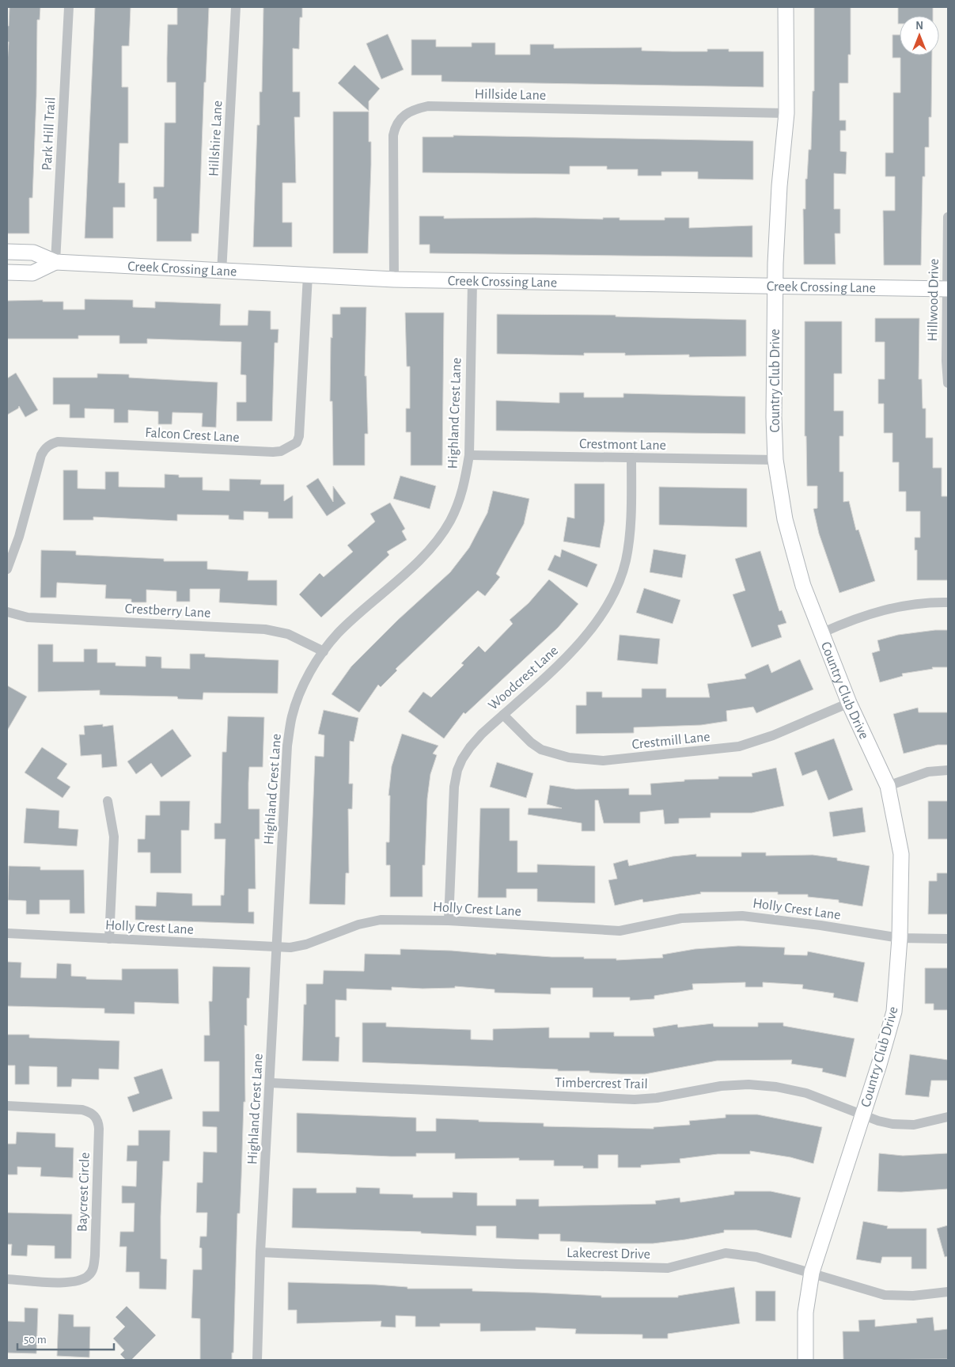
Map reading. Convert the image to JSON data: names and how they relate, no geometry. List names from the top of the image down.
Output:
{
  "streets": {
    "street": [
      "Hillside Lane",
      "Park Hill Trail",
      "Hillshire Lane",
      "Creek Crossing Lane",
      "Hillwood Drive",
      "Country Club Drive",
      "Highland Crest Lane",
      "Falcon Crest Lane",
      "Crestmont Lane",
      "Crestberry Lane",
      "Woodcrest Lane",
      "Crestmill Lane",
      "Holly Crest Lane",
      "Timbercrest Trail",
      "Baycrest Circle",
      "Lakecrest Drive"
    ]
  },
  "crossings": [
    ["Hillside Lane", "Creek Crossing Lane"],
    ["Hillside Lane", "Country Club Drive"],
    ["Park Hill Trail", "Creek Crossing Lane"],
    ["Hillshire Lane", "Creek Crossing Lane"],
    ["Creek Crossing Lane", "Hillwood Drive"],
    ["Creek Crossing Lane", "Country Club Drive"],
    ["Creek Crossing Lane", "Highland Crest Lane"],
    ["Creek Crossing Lane", "Falcon Crest Lane"],
    ["Country Club Drive", "Crestmont Lane"],
    ["Country Club Drive", "Crestmill Lane"],
    ["Country Club Drive", "Holly Crest Lane"],
    ["Country Club Drive", "Timbercrest Trail"],
    ["Country Club Drive", "Lakecrest Drive"],
    ["Highland Crest Lane", "Crestmont Lane"],
    ["Highland Crest Lane", "Crestberry Lane"],
    ["Highland Crest Lane", "Holly Crest Lane"],
    ["Highland Crest Lane", "Timbercrest Trail"],
    ["Highland Crest Lane", "Lakecrest Drive"],
    ["Crestmont Lane", "Woodcrest Lane"],
    ["Woodcrest Lane", "Crestmill Lane"],
    ["Woodcrest Lane", "Holly Crest Lane"]
  ],
  "scale_bar": "50 m",
  "north": "top"
}
